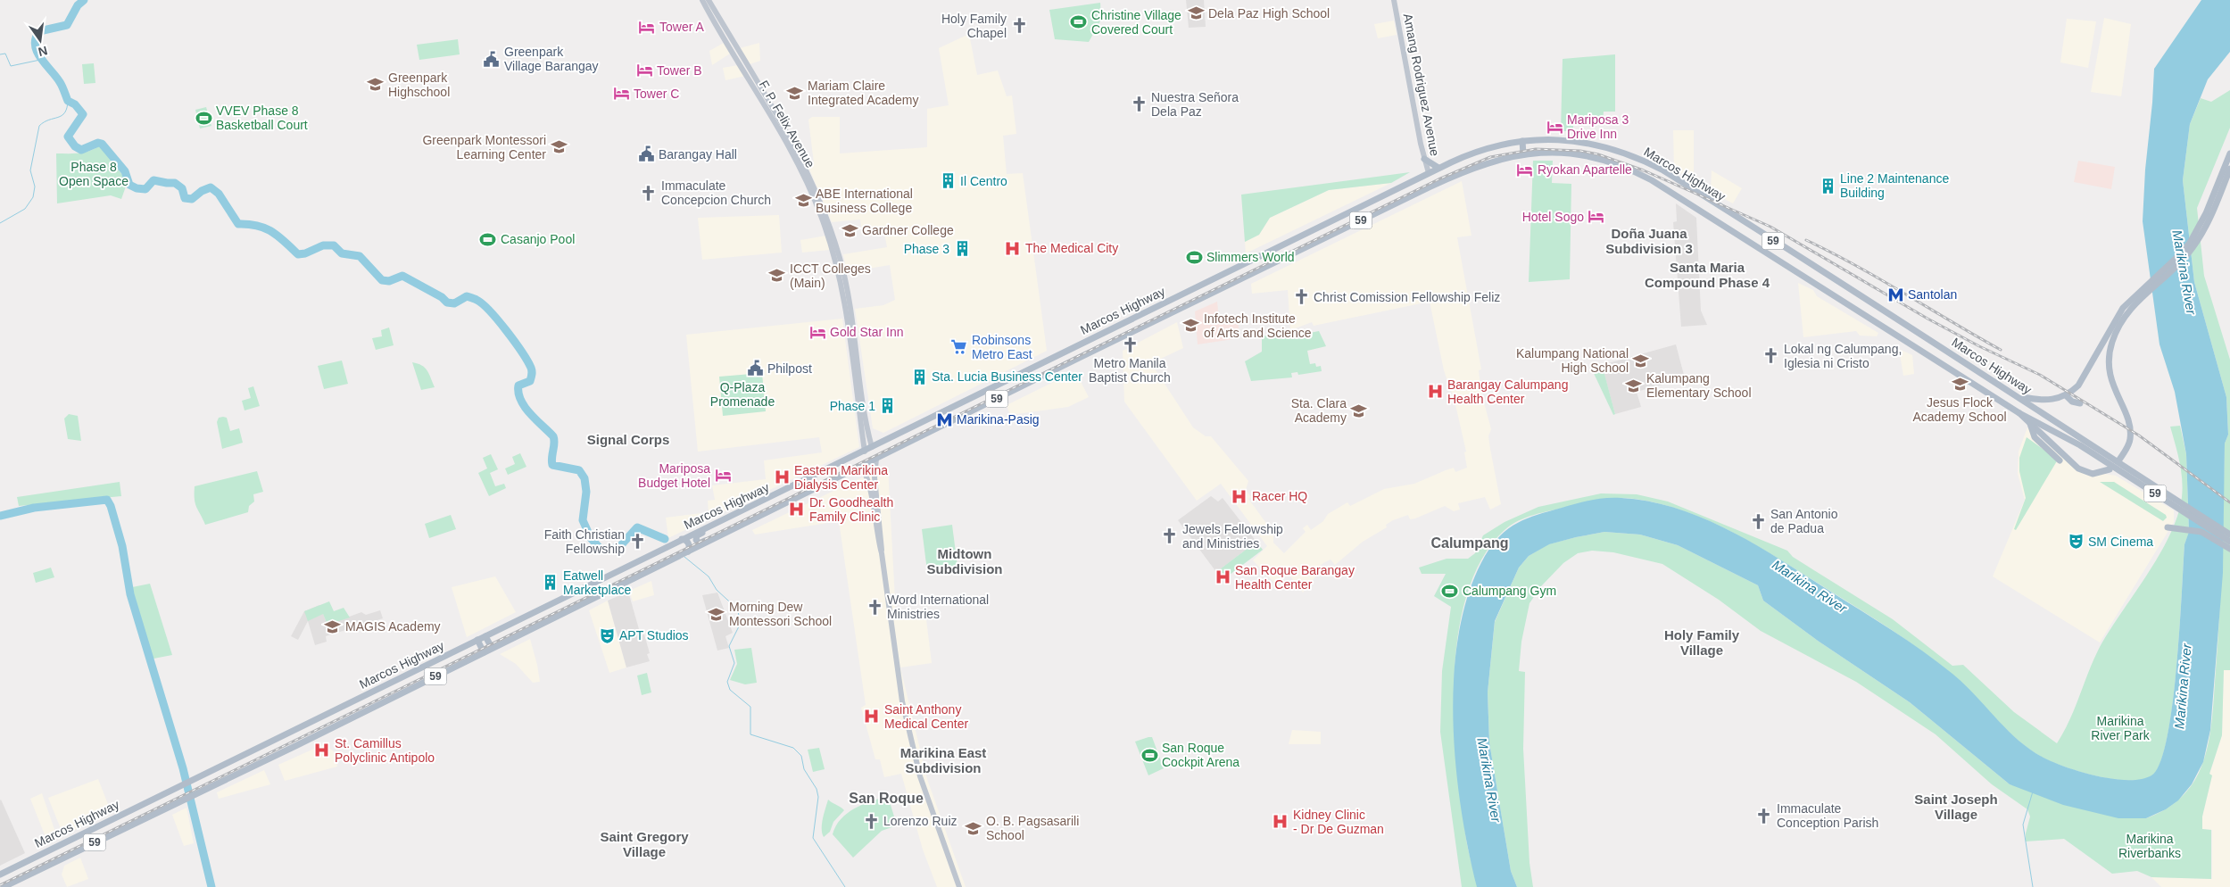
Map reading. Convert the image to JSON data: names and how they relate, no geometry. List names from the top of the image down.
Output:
{
  "streets": {
    "main road": [
      "Amang Rodriguez Avenue",
      "F. P. Felix Avenue",
      "Marcos Highway",
      "59"
    ]
  },
  "crossings": [
    ["Amang Rodriguez Avenue", "Marcos Highway"],
    ["F. P. Felix Avenue", "Marcos Highway"]
  ],
  "districts": [
    "Doña Juana Subdivision 3",
    "Santa Maria Compound Phase 4",
    "Signal Corps",
    "Calumpang",
    "Midtown Subdivision",
    "Holy Family Village",
    "Marikina East Subdivision",
    "San Roque",
    "Saint Joseph Village",
    "Saint Gregory Village"
  ],
  "water": ["Marikina River"],
  "parks": [
    "Phase 8 Open Space",
    "Q-Plaza Promenade",
    "Marikina River Park",
    "Marikina Riverbanks"
  ],
  "places": {
    "school or university": [
      "Dela Paz High School",
      "Greenpark Highschool",
      "Mariam Claire Integrated Academy",
      "Greenpark Montessori Learning Center",
      "ABE International Business College",
      "Gardner College",
      "ICCT Colleges (Main)",
      "Infotech Institute of Arts and Science",
      "Kalumpang National High School",
      "Jesus Flock Academy School",
      "Kalumpang Elementary School",
      "Sta. Clara Academy",
      "Morning Dew Montessori School",
      "MAGIS Academy",
      "O. B. Pagsasarili School"
    ],
    "sports": [
      "Christine Village Covered Court",
      "VVEV Phase 8 Basketball Court",
      "Casanjo Pool",
      "Slimmers World",
      "Calumpang Gym",
      "San Roque Cockpit Arena"
    ],
    "church": [
      "Holy Family Chapel",
      "Nuestra Señora Dela Paz",
      "Immaculate Concepcion Church",
      "Christ Comission Fellowship Feliz",
      "Metro Manila Baptist Church",
      "Lokal ng Calumpang, Iglesia ni Cristo",
      "San Antonio de Padua",
      "Jewels Fellowship and Ministries",
      "Faith Christian Fellowship",
      "Word International Ministries",
      "Immaculate Conception Parish",
      "Lorenzo Ruiz"
    ],
    "hotel": [
      "Tower A",
      "Tower B",
      "Tower C",
      "Mariposa 3 Drive Inn",
      "Ryokan Apartelle",
      "Hotel Sogo",
      "Gold Star Inn",
      "Mariposa Budget Hotel"
    ],
    "public building": ["Greenpark Village Barangay", "Barangay Hall", "Philpost"],
    "building": [
      "Il Centro",
      "Line 2 Maintenance Building",
      "Phase 3",
      "Sta. Lucia Business Center",
      "Phase 1",
      "Eatwell Marketplace"
    ],
    "hospital": [
      "The Medical City",
      "Barangay Calumpang Health Center",
      "Eastern Marikina Dialysis Center",
      "Racer HQ",
      "Dr. Goodhealth Family Clinic",
      "San Roque Barangay Health Center",
      "Saint Anthony Medical Center",
      "St. Camillus Polyclinic Antipolo",
      "Kidney Clinic - Dr De Guzman"
    ],
    "metro station": ["Santolan", "Marikina-Pasig"],
    "supermarket": ["Robinsons Metro East"],
    "theatre": ["SM Cinema", "APT Studios"]
  },
  "north": "bottom"
}
